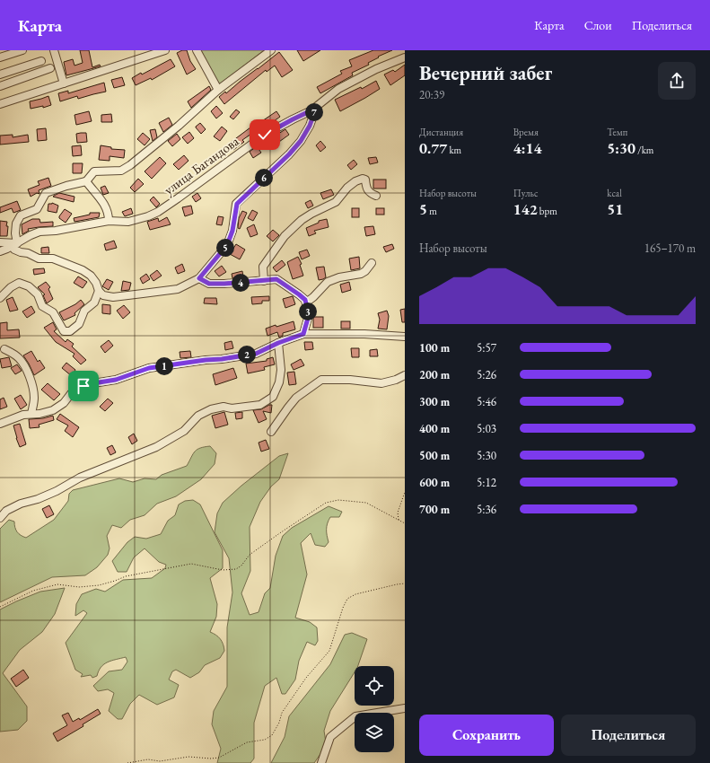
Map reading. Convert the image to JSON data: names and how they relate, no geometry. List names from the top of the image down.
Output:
{
  "streets": {
    "street": ["улица Багандова"]
  },
  "page": {
    "header": "Карта",
    "nav": ["Карта", "Слои", "Поделиться"],
    "heading": ["Вечерний забег", "20:39"],
    "pins": [
      "7",
      "6",
      "5",
      "4",
      "3",
      "2",
      "1"
    ],
    "stats": [
      ["Дистанция", "0.77 km"],
      ["Время", "4:14"],
      ["Темп", "5:30 /km"],
      ["Набор высоты", "5 m"],
      ["Пульс", "142 bpm"],
      ["kcal", "51"]
    ],
    "chart": ["Набор высоты", "165–170 m"],
    "list": [
      {
        "name": "100 m",
        "note": "5:57"
      },
      {
        "name": "200 m",
        "note": "5:26"
      },
      {
        "name": "300 m",
        "note": "5:46"
      },
      {
        "name": "400 m",
        "note": "5:03"
      },
      {
        "name": "500 m",
        "note": "5:30"
      },
      {
        "name": "600 m",
        "note": "5:12"
      },
      {
        "name": "700 m",
        "note": "5:36"
      }
    ],
    "buttons": ["Сохранить", "Поделиться"]
  }
}
